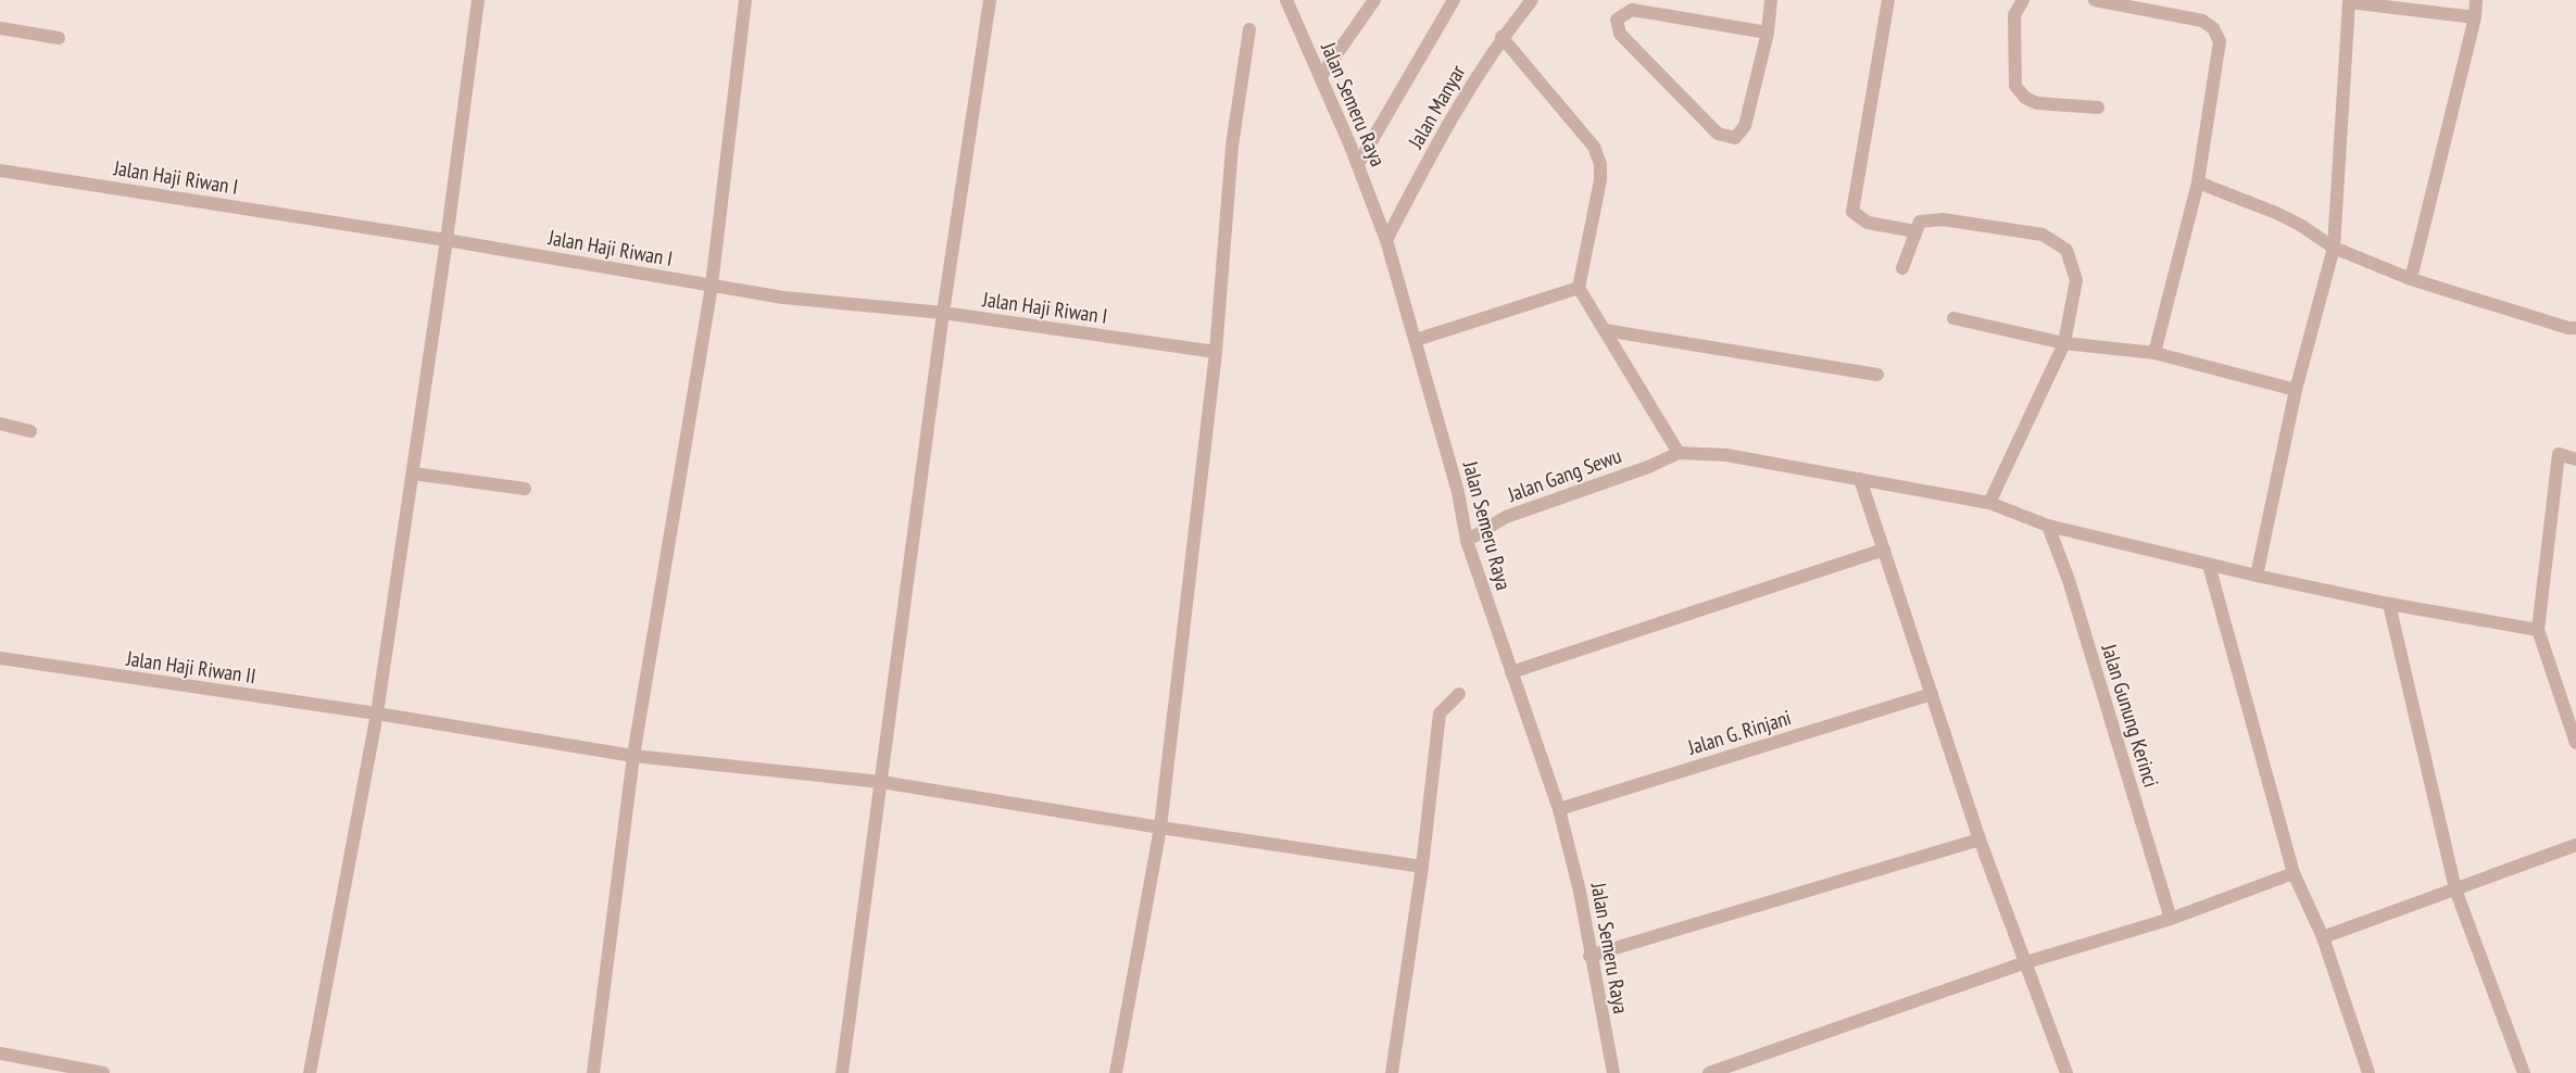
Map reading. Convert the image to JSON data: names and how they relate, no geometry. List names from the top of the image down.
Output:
{
  "streets": {
    "street": [
      "Jalan Semeru Raya",
      "Jalan Manyar",
      "Jalan Haji Riwan I",
      "Jalan Gang Sewu",
      "Jalan Haji Riwan II",
      "Jalan Gunung Kerinci",
      "Jalan G. Rinjani"
    ]
  },
  "crossings": [
    ["Jalan Semeru Raya", "Jalan Manyar"],
    ["Jalan Semeru Raya", "Jalan Gang Sewu"],
    ["Jalan Semeru Raya", "Jalan G. Rinjani"]
  ]
}
